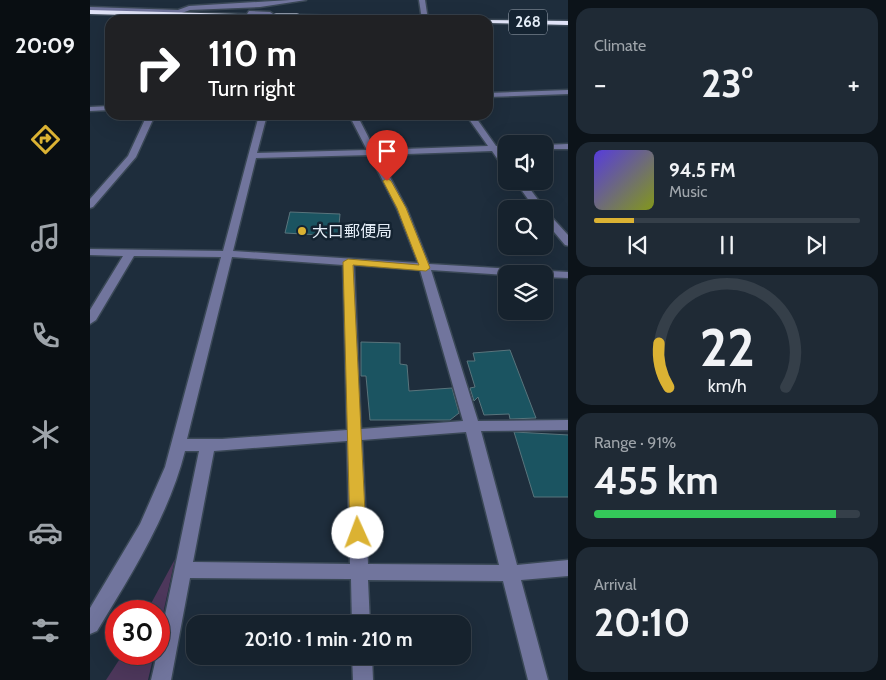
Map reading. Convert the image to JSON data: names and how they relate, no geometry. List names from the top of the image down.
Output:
{
  "streets": {
    "highway": ["268"]
  },
  "places": ["大口郵便局"],
  "page": {
    "tabs": "20:09",
    "tile": [
      "Climate",
      ["Range · 91%", "455 km"],
      ["Arrival", "20:10"]
    ],
    "turn": ["110 m", "Turn right"],
    "heat": ["−", "23°", "+"],
    "song": ["94.5 FM", "Music"],
    "limit": "30",
    "trip": "20:10 · 1 min · 210 m",
    "gauge": ["22", "km/h"]
  }
}
